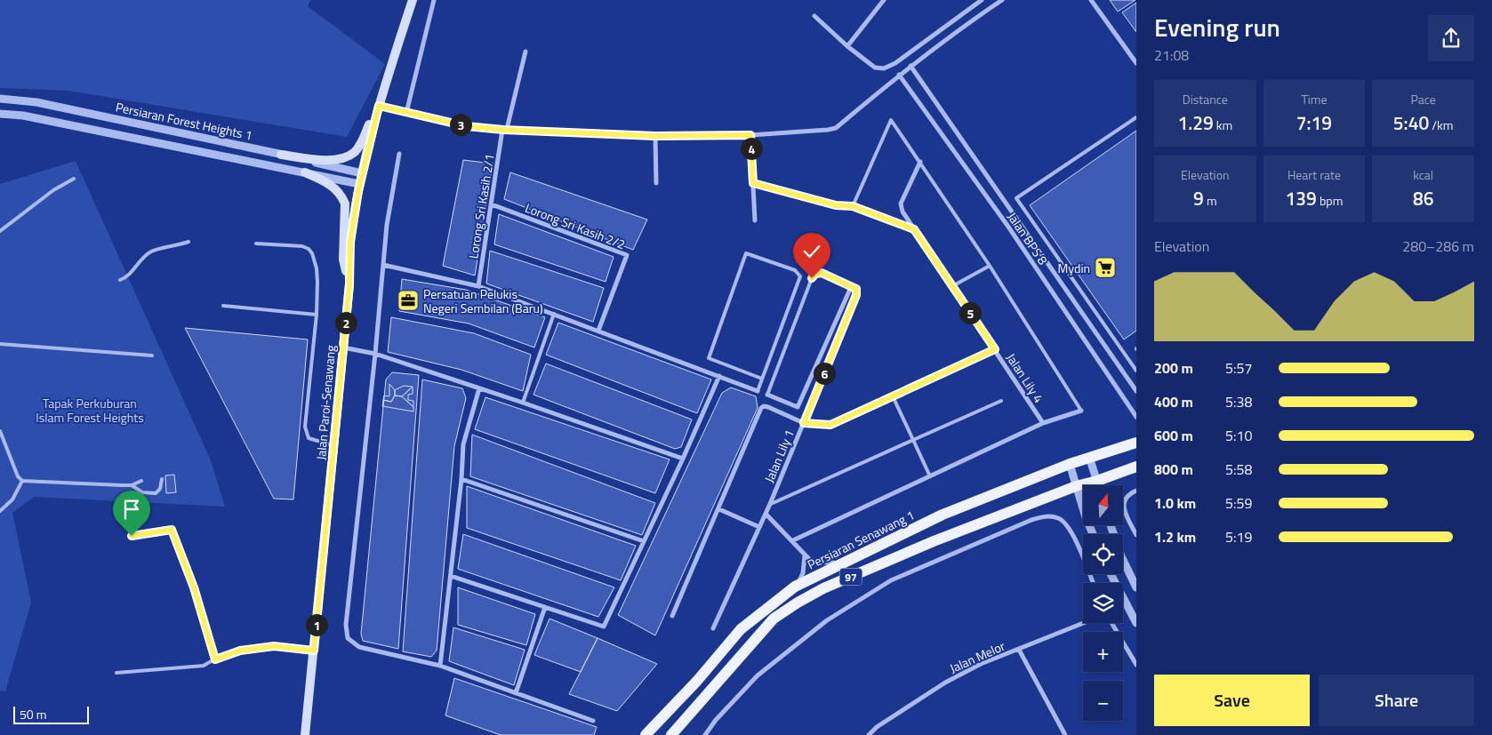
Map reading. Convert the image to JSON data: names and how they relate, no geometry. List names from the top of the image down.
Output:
{
  "streets": {
    "main road": ["Jalan Paroi-Senawang", "Persiaran Senawang 1", "97"],
    "street": [
      "Persiaran Forest Heights 1",
      "Lorong Sri Kasih 2/1",
      "Lorong Sri Kasih 2/2",
      "Jalan BPS 8",
      "Jalan Lily 4",
      "Jalan Lily 1",
      "Jalan Melor"
    ]
  },
  "crossings": [
    ["Persiaran Forest Heights 1", "Jalan Paroi-Senawang"],
    ["Lorong Sri Kasih 2/1", "Lorong Sri Kasih 2/2"]
  ],
  "parks": ["Tapak Perkuburan Islam Forest Heights"],
  "places": {
    "supermarket": ["Mydin"],
    "office": ["Persatuan Pelukis Negeri Sembilan (Baru)"]
  },
  "scale_bar": "50 m",
  "north": "top",
  "page": {
    "heading": ["Evening run", "21:08"],
    "stats": [
      ["Distance", "1.29 km"],
      ["Time", "7:19"],
      ["Pace", "5:40 /km"],
      ["Elevation", "9 m"],
      ["Heart rate", "139 bpm"],
      ["kcal", "86"]
    ],
    "pins": [
      "3",
      "4",
      "5",
      "2",
      "6",
      "1"
    ],
    "chart": ["Elevation", "280–286 m"],
    "list": [
      {
        "name": "200 m",
        "note": "5:57"
      },
      {
        "name": "400 m",
        "note": "5:38"
      },
      {
        "name": "600 m",
        "note": "5:10"
      },
      {
        "name": "800 m",
        "note": "5:58"
      },
      {
        "name": "1.0 km",
        "note": "5:59"
      },
      {
        "name": "1.2 km",
        "note": "5:19"
      }
    ],
    "map_buttons": ["+", "−"],
    "buttons": ["Save", "Share"],
    "scale": "50 m"
  }
}
